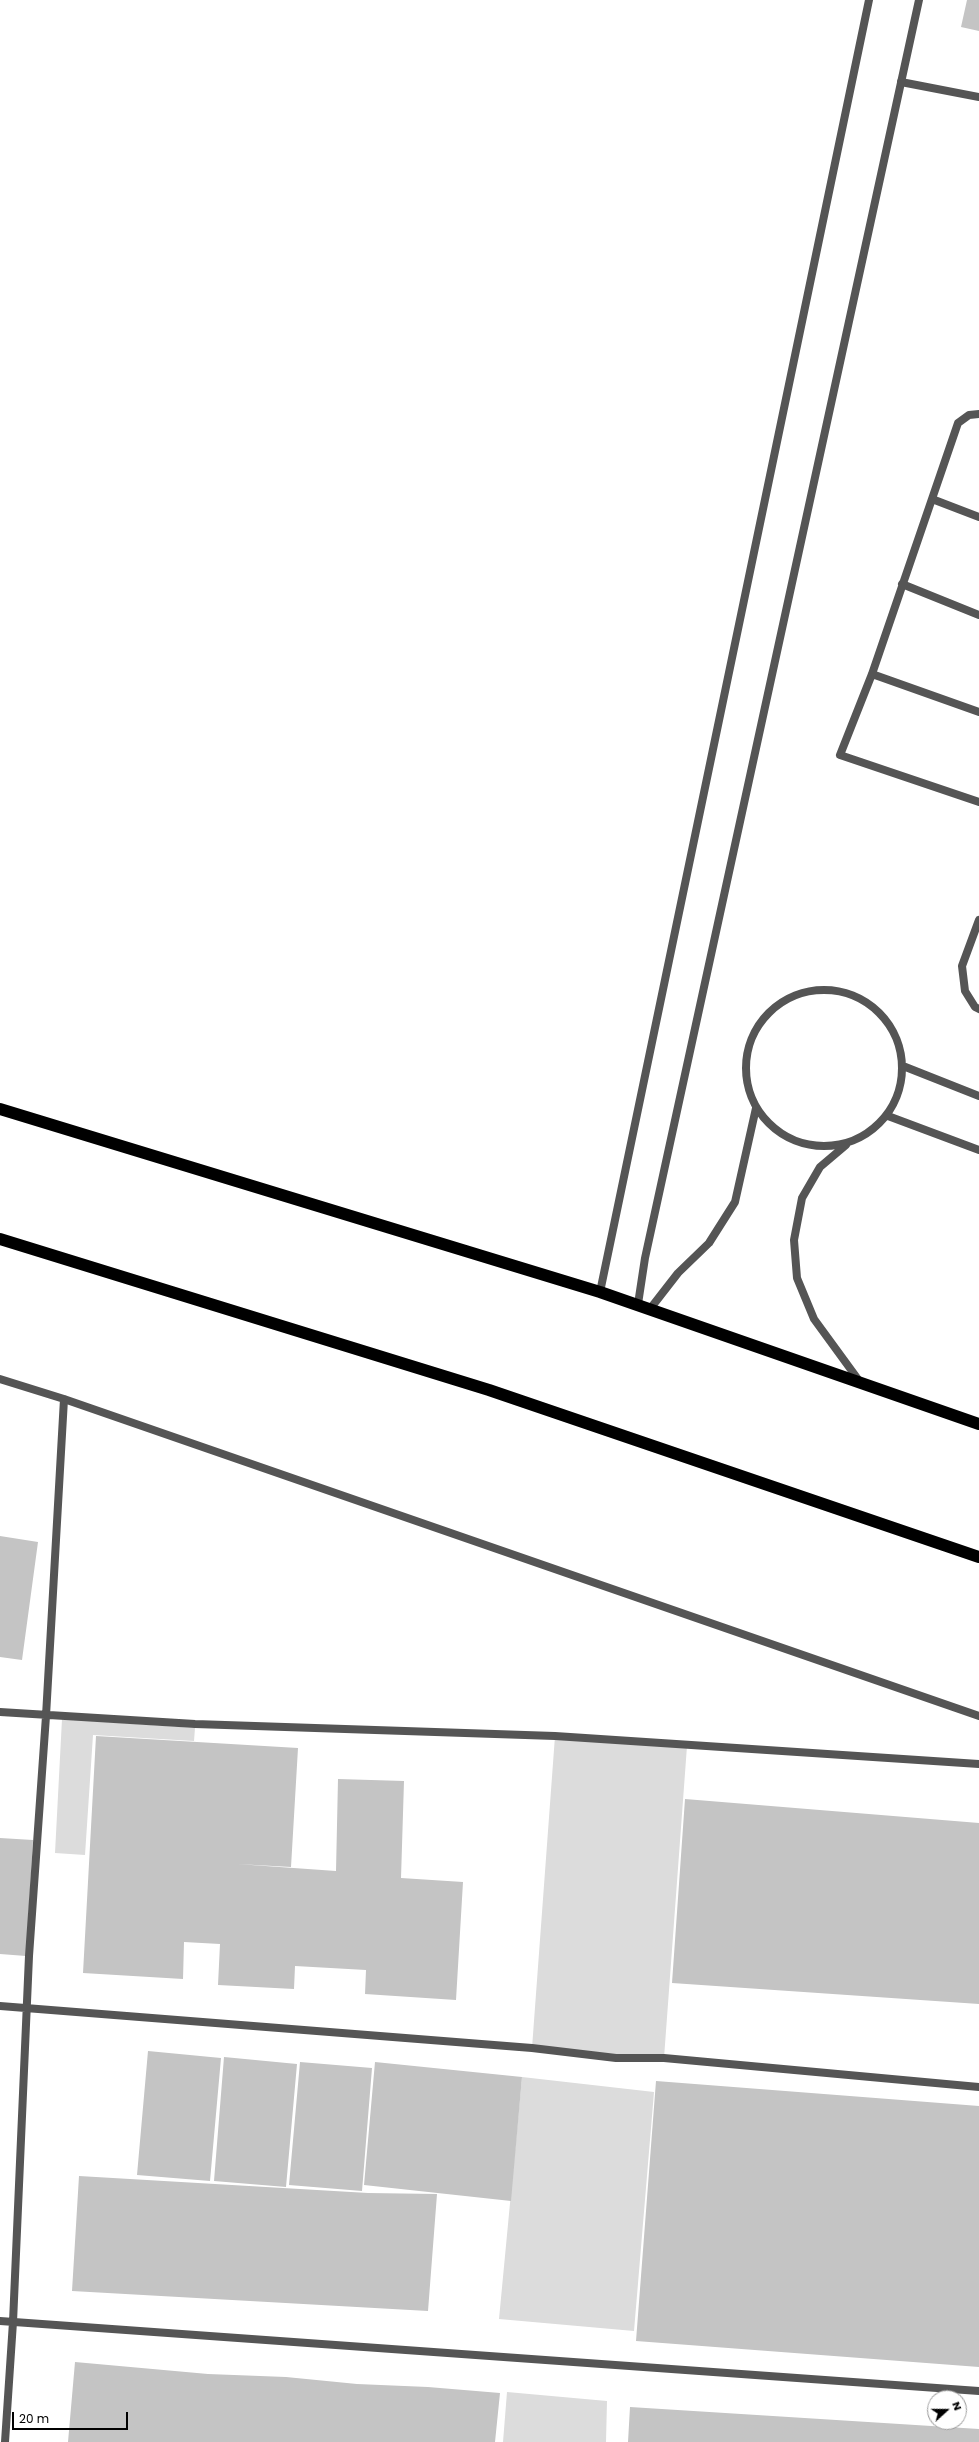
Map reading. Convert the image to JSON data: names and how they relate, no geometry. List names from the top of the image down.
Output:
{
  "scale_bar": "20 m",
  "north": "right"
}
